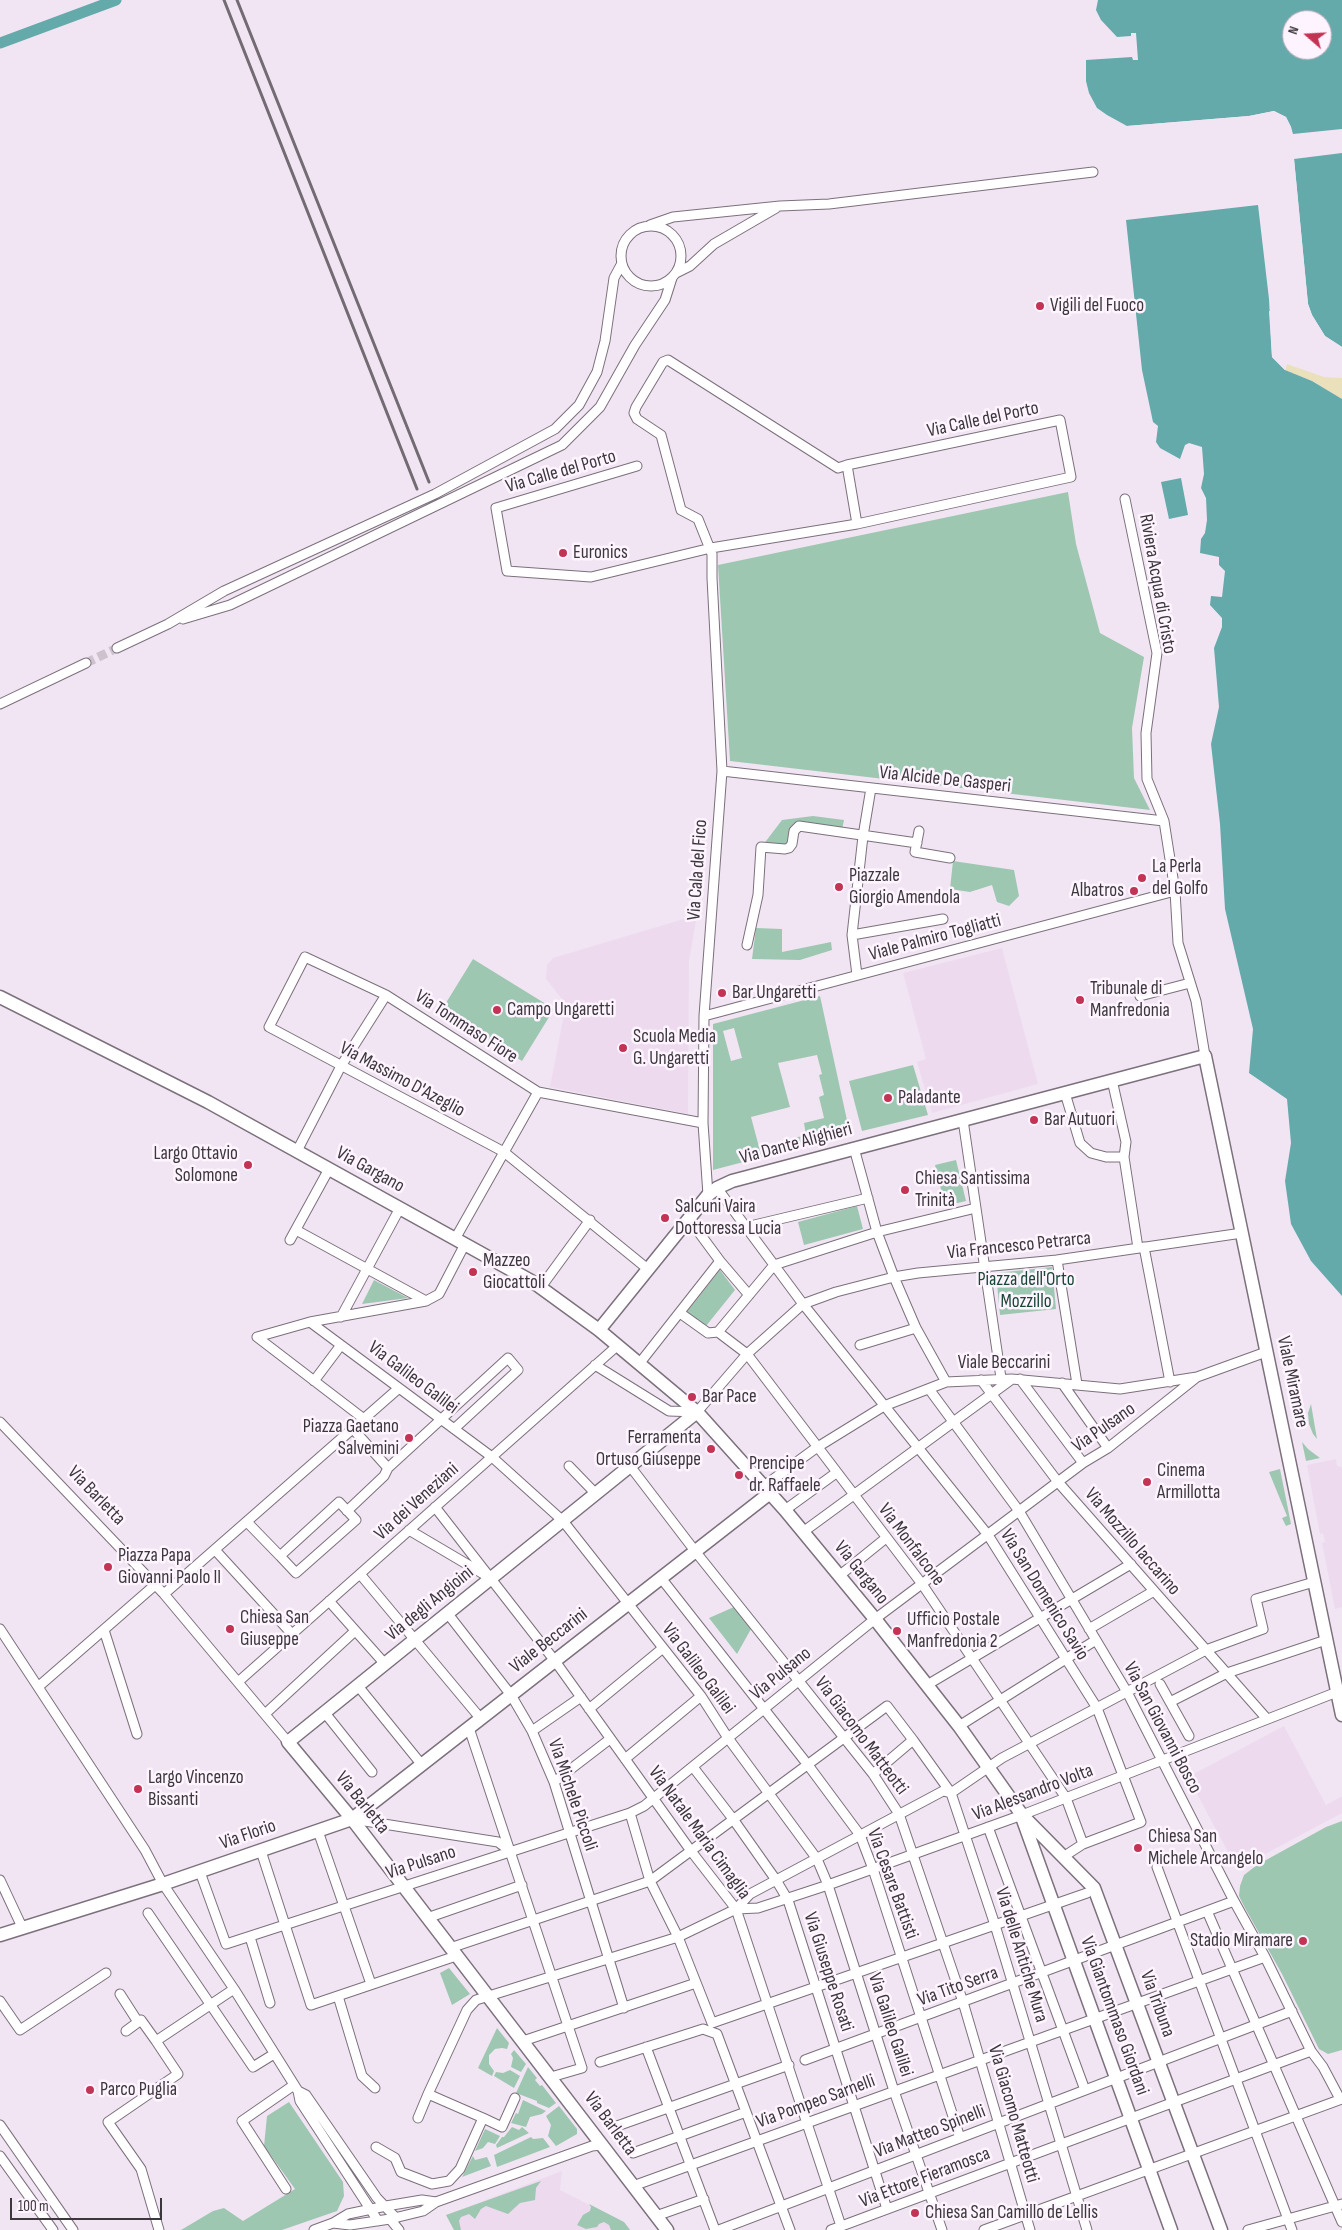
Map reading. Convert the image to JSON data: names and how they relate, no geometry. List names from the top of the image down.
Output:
{
  "streets": {
    "street": [
      "Via Calle del Porto",
      "Riviera Acqua di Cristo",
      "Via Alcide De Gasperi",
      "Via Cala del Fico",
      "Viale Palmiro Togliatti",
      "Via Tommaso Fiore",
      "Via Massimo D'Azeglio",
      "Via Dante Alighieri",
      "Via Gargano",
      "Via Francesco Petrarca",
      "Viale Beccarini",
      "Via Galileo Galilei",
      "Viale Miramare",
      "Via Pulsano",
      "Via Barletta",
      "Via dei Veneziani",
      "Via Mozzillo Iaccarino",
      "Via Monfalcone",
      "Via San Domenico Savio",
      "Via degli Angioini",
      "Via San Giovanni Bosco",
      "Via Giacomo Matteotti",
      "Via Alessandro Volta",
      "Via Michele Piccoli",
      "Via Natale Maria Cimaglia",
      "Via Florio",
      "Via Cesare Battisti",
      "Via delle Antiche Mura",
      "Via Giuseppe Rosati",
      "Via Tito Serra",
      "Via Tribuna",
      "Via Giantommaso Giordani",
      "Via Pompeo Sarnelli",
      "Via Matteo Spinelli",
      "Via Ettore Fieramosca"
    ]
  },
  "crossings": [
    ["Via Calle del Porto", "Via Cala del Fico"],
    ["Riviera Acqua di Cristo", "Via Alcide De Gasperi"],
    ["Riviera Acqua di Cristo", "Viale Palmiro Togliatti"],
    ["Riviera Acqua di Cristo", "Via Dante Alighieri"],
    ["Riviera Acqua di Cristo", "Viale Miramare"],
    ["Via Alcide De Gasperi", "Via Cala del Fico"],
    ["Via Cala del Fico", "Viale Palmiro Togliatti"],
    ["Via Cala del Fico", "Via Tommaso Fiore"],
    ["Via Cala del Fico", "Via Dante Alighieri"],
    ["Via Cala del Fico", "Via San Domenico Savio"],
    ["Via Tommaso Fiore", "Via Massimo D'Azeglio"],
    ["Via Tommaso Fiore", "Via Gargano"],
    ["Via Massimo D'Azeglio", "Via Dante Alighieri"],
    ["Via Dante Alighieri", "Via Gargano"],
    ["Via Dante Alighieri", "Viale Miramare"],
    ["Via Dante Alighieri", "Via San Domenico Savio"],
    ["Via Gargano", "Viale Beccarini"],
    ["Via Gargano", "Via Pulsano"],
    ["Via Gargano", "Via dei Veneziani"],
    ["Via Gargano", "Via degli Angioini"],
    ["Via Gargano", "Via Alessandro Volta"],
    ["Via Gargano", "Via Tribuna"],
    ["Via Gargano", "Via Giantommaso Giordani"],
    ["Via Francesco Petrarca", "Viale Miramare"],
    ["Via Francesco Petrarca", "Via San Domenico Savio"],
    ["Viale Beccarini", "Via Galileo Galilei"],
    ["Viale Beccarini", "Viale Miramare"],
    ["Viale Beccarini", "Via Pulsano"],
    ["Viale Beccarini", "Via Barletta"],
    ["Viale Beccarini", "Via Mozzillo Iaccarino"],
    ["Viale Beccarini", "Via Monfalcone"],
    ["Viale Beccarini", "Via San Domenico Savio"],
    ["Viale Beccarini", "Via San Giovanni Bosco"],
    ["Viale Beccarini", "Via Giacomo Matteotti"],
    ["Viale Beccarini", "Via Michele Piccoli"],
    ["Viale Beccarini", "Via Natale Maria Cimaglia"],
    ["Viale Beccarini", "Via Florio"],
    ["Viale Beccarini", "Via Cesare Battisti"],
    ["Via Galileo Galilei", "Via Pulsano"],
    ["Via Galileo Galilei", "Via dei Veneziani"],
    ["Via Galileo Galilei", "Via degli Angioini"],
    ["Via Galileo Galilei", "Via Alessandro Volta"],
    ["Via Galileo Galilei", "Via Tito Serra"],
    ["Via Galileo Galilei", "Via Pompeo Sarnelli"],
    ["Via Galileo Galilei", "Via Matteo Spinelli"],
    ["Via Galileo Galilei", "Via Ettore Fieramosca"],
    ["Viale Miramare", "Via Alessandro Volta"],
    ["Via Pulsano", "Via Barletta"],
    ["Via Pulsano", "Via Mozzillo Iaccarino"],
    ["Via Pulsano", "Via Monfalcone"],
    ["Via Pulsano", "Via San Domenico Savio"],
    ["Via Pulsano", "Via San Giovanni Bosco"],
    ["Via Pulsano", "Via Giacomo Matteotti"],
    ["Via Pulsano", "Via Michele Piccoli"],
    ["Via Pulsano", "Via Natale Maria Cimaglia"],
    ["Via Pulsano", "Via Florio"],
    ["Via Pulsano", "Via Cesare Battisti"],
    ["Via Pulsano", "Via Giuseppe Rosati"],
    ["Via Barletta", "Via dei Veneziani"],
    ["Via Barletta", "Via degli Angioini"],
    ["Via Barletta", "Via Florio"],
    ["Via Barletta", "Via Pompeo Sarnelli"],
    ["Via dei Veneziani", "Via Natale Maria Cimaglia"],
    ["Via Mozzillo Iaccarino", "Via Alessandro Volta"],
    ["Via Monfalcone", "Via San Domenico Savio"],
    ["Via Monfalcone", "Via Alessandro Volta"],
    ["Via San Domenico Savio", "Via Alessandro Volta"],
    ["Via degli Angioini", "Via Giacomo Matteotti"],
    ["Via degli Angioini", "Via Michele Piccoli"],
    ["Via degli Angioini", "Via Natale Maria Cimaglia"],
    ["Via San Giovanni Bosco", "Via Alessandro Volta"],
    ["Via San Giovanni Bosco", "Via Tito Serra"],
    ["Via San Giovanni Bosco", "Via Pompeo Sarnelli"],
    ["Via San Giovanni Bosco", "Via Matteo Spinelli"],
    ["Via San Giovanni Bosco", "Via Ettore Fieramosca"],
    ["Via Giacomo Matteotti", "Via Alessandro Volta"],
    ["Via Giacomo Matteotti", "Via delle Antiche Mura"],
    ["Via Giacomo Matteotti", "Via Tito Serra"],
    ["Via Giacomo Matteotti", "Via Pompeo Sarnelli"],
    ["Via Giacomo Matteotti", "Via Matteo Spinelli"],
    ["Via Giacomo Matteotti", "Via Ettore Fieramosca"],
    ["Via Alessandro Volta", "Via Natale Maria Cimaglia"],
    ["Via Alessandro Volta", "Via Cesare Battisti"],
    ["Via Alessandro Volta", "Via delle Antiche Mura"],
    ["Via Alessandro Volta", "Via Giuseppe Rosati"],
    ["Via Alessandro Volta", "Via Tribuna"],
    ["Via Alessandro Volta", "Via Giantommaso Giordani"],
    ["Via Natale Maria Cimaglia", "Via Pompeo Sarnelli"],
    ["Via Natale Maria Cimaglia", "Via Matteo Spinelli"],
    ["Via Natale Maria Cimaglia", "Via Ettore Fieramosca"],
    ["Via Cesare Battisti", "Via Tito Serra"],
    ["Via Cesare Battisti", "Via Pompeo Sarnelli"],
    ["Via Cesare Battisti", "Via Matteo Spinelli"],
    ["Via delle Antiche Mura", "Via Tito Serra"],
    ["Via delle Antiche Mura", "Via Pompeo Sarnelli"],
    ["Via delle Antiche Mura", "Via Matteo Spinelli"],
    ["Via delle Antiche Mura", "Via Ettore Fieramosca"],
    ["Via Giuseppe Rosati", "Via Tito Serra"],
    ["Via Giuseppe Rosati", "Via Pompeo Sarnelli"],
    ["Via Giuseppe Rosati", "Via Matteo Spinelli"],
    ["Via Giuseppe Rosati", "Via Ettore Fieramosca"],
    ["Via Tito Serra", "Via Tribuna"],
    ["Via Tito Serra", "Via Giantommaso Giordani"],
    ["Via Tribuna", "Via Giantommaso Giordani"],
    ["Via Tribuna", "Via Pompeo Sarnelli"],
    ["Via Tribuna", "Via Matteo Spinelli"],
    ["Via Tribuna", "Via Ettore Fieramosca"],
    ["Via Giantommaso Giordani", "Via Pompeo Sarnelli"],
    ["Via Giantommaso Giordani", "Via Matteo Spinelli"],
    ["Via Giantommaso Giordani", "Via Ettore Fieramosca"]
  ],
  "parks": ["Piazza dell'Orto Mozzillo"],
  "places": [
    "Vigili del Fuoco",
    "Euronics",
    "La Perla del Golfo",
    "Piazzale Giorgio Amendola",
    "Albatros",
    "Bar Ungaretti",
    "Tribunale di Manfredonia",
    "Campo Ungaretti",
    "Scuola Media G. Ungaretti",
    "Paladante",
    "Bar Autuori",
    "Largo Ottavio Solomone",
    "Chiesa Santissima Trinità",
    "Salcuni Vaira Dottoressa Lucia",
    "Mazzeo Giocattoli",
    "Bar Pace",
    "Piazza Gaetano Salvemini",
    "Ferramenta Ortuso Giuseppe",
    "Prencipe dr. Raffaele",
    "Cinema Armillotta",
    "Piazza Papa Giovanni Paolo II",
    "Chiesa San Giuseppe",
    "Ufficio Postale Manfredonia 2",
    "Largo Vincenzo Bissanti",
    "Chiesa San Michele Arcangelo",
    "Stadio Miramare",
    "Parco Puglia",
    "Chiesa San Camillo de Lellis"
  ],
  "scale_bar": "100 m",
  "north": "left"
}
